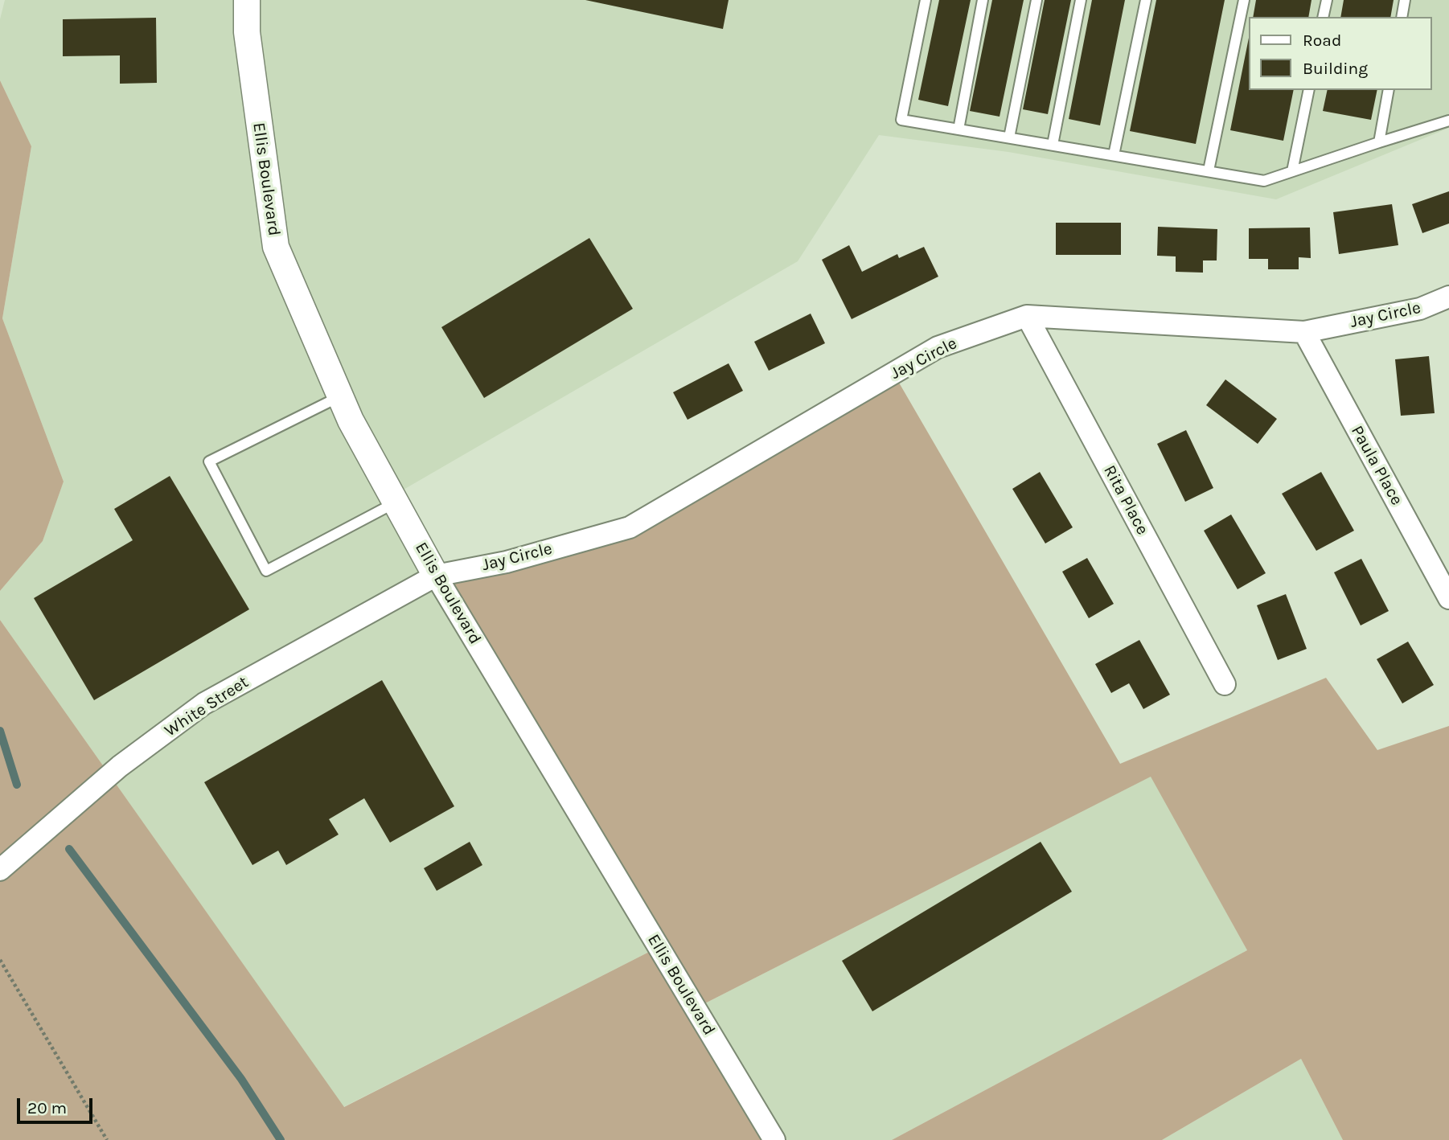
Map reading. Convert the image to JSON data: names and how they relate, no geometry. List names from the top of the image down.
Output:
{
  "streets": {
    "street": [
      "Ellis Boulevard",
      "Jay Circle",
      "Paula Place",
      "Rita Place",
      "White Street"
    ]
  },
  "crossings": [
    ["Ellis Boulevard", "Jay Circle"],
    ["Ellis Boulevard", "White Street"],
    ["Jay Circle", "Paula Place"],
    ["Jay Circle", "Rita Place"],
    ["Jay Circle", "White Street"]
  ],
  "legend": ["Road", "Building"],
  "scale_bar": "20 m"
}
